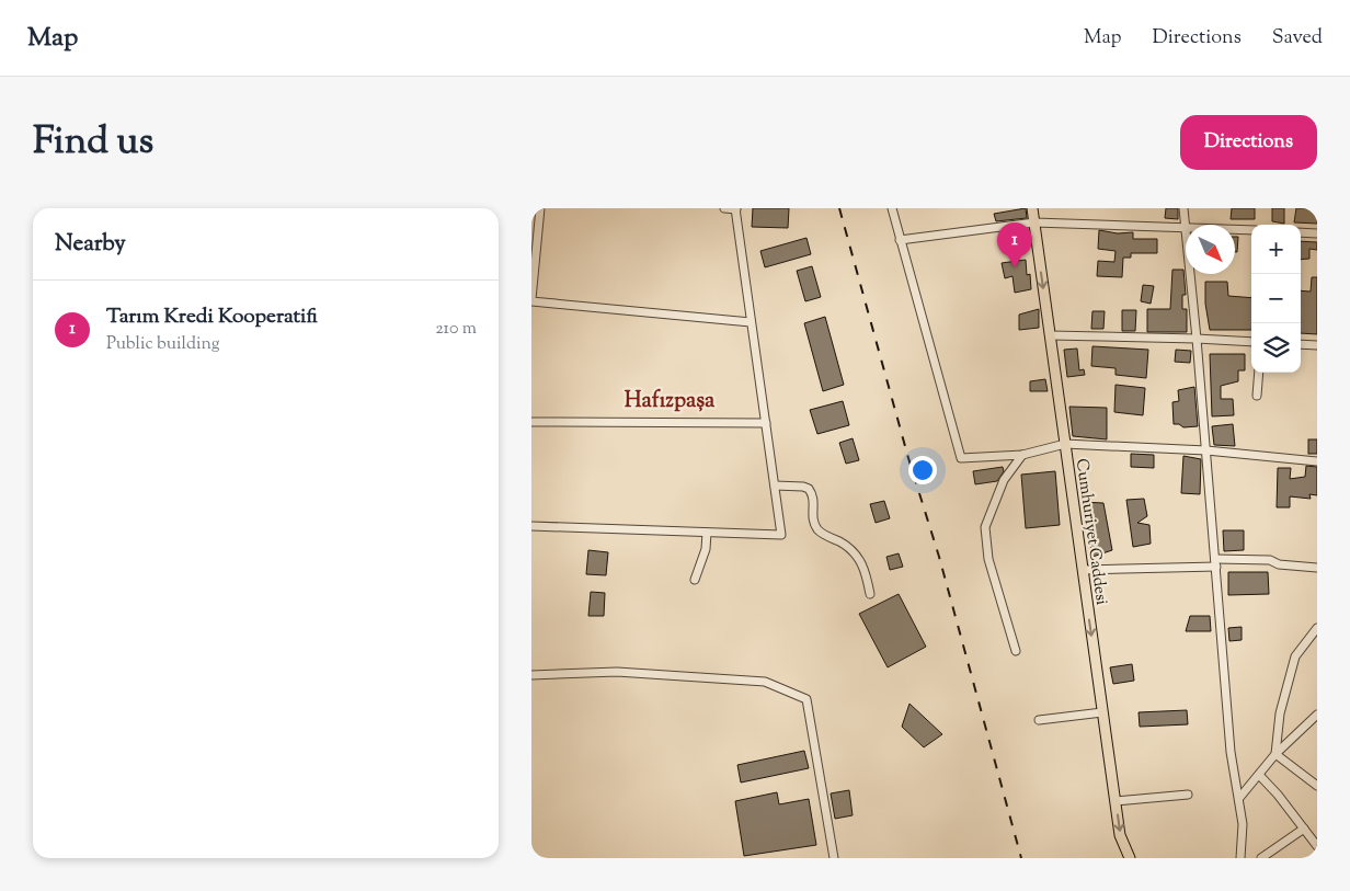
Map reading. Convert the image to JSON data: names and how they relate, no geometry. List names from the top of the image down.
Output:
{
  "streets": {
    "main road": ["Cumhuriyet Caddesi"]
  },
  "one_way": ["Cumhuriyet Caddesi"],
  "districts": ["Hafızpaşa"],
  "north": "bottom right",
  "page": {
    "header": "Map",
    "nav": ["Map", "Directions", "Saved"],
    "title": "Find us",
    "buttons": "Directions",
    "heading": "Nearby",
    "pins": "1",
    "map_buttons": ["+", "−"],
    "list": [
      {
        "mark": "1",
        "name": "Tarım Kredi Kooperatifi",
        "note": "Public building",
        "value": "210 m"
      }
    ]
  }
}
